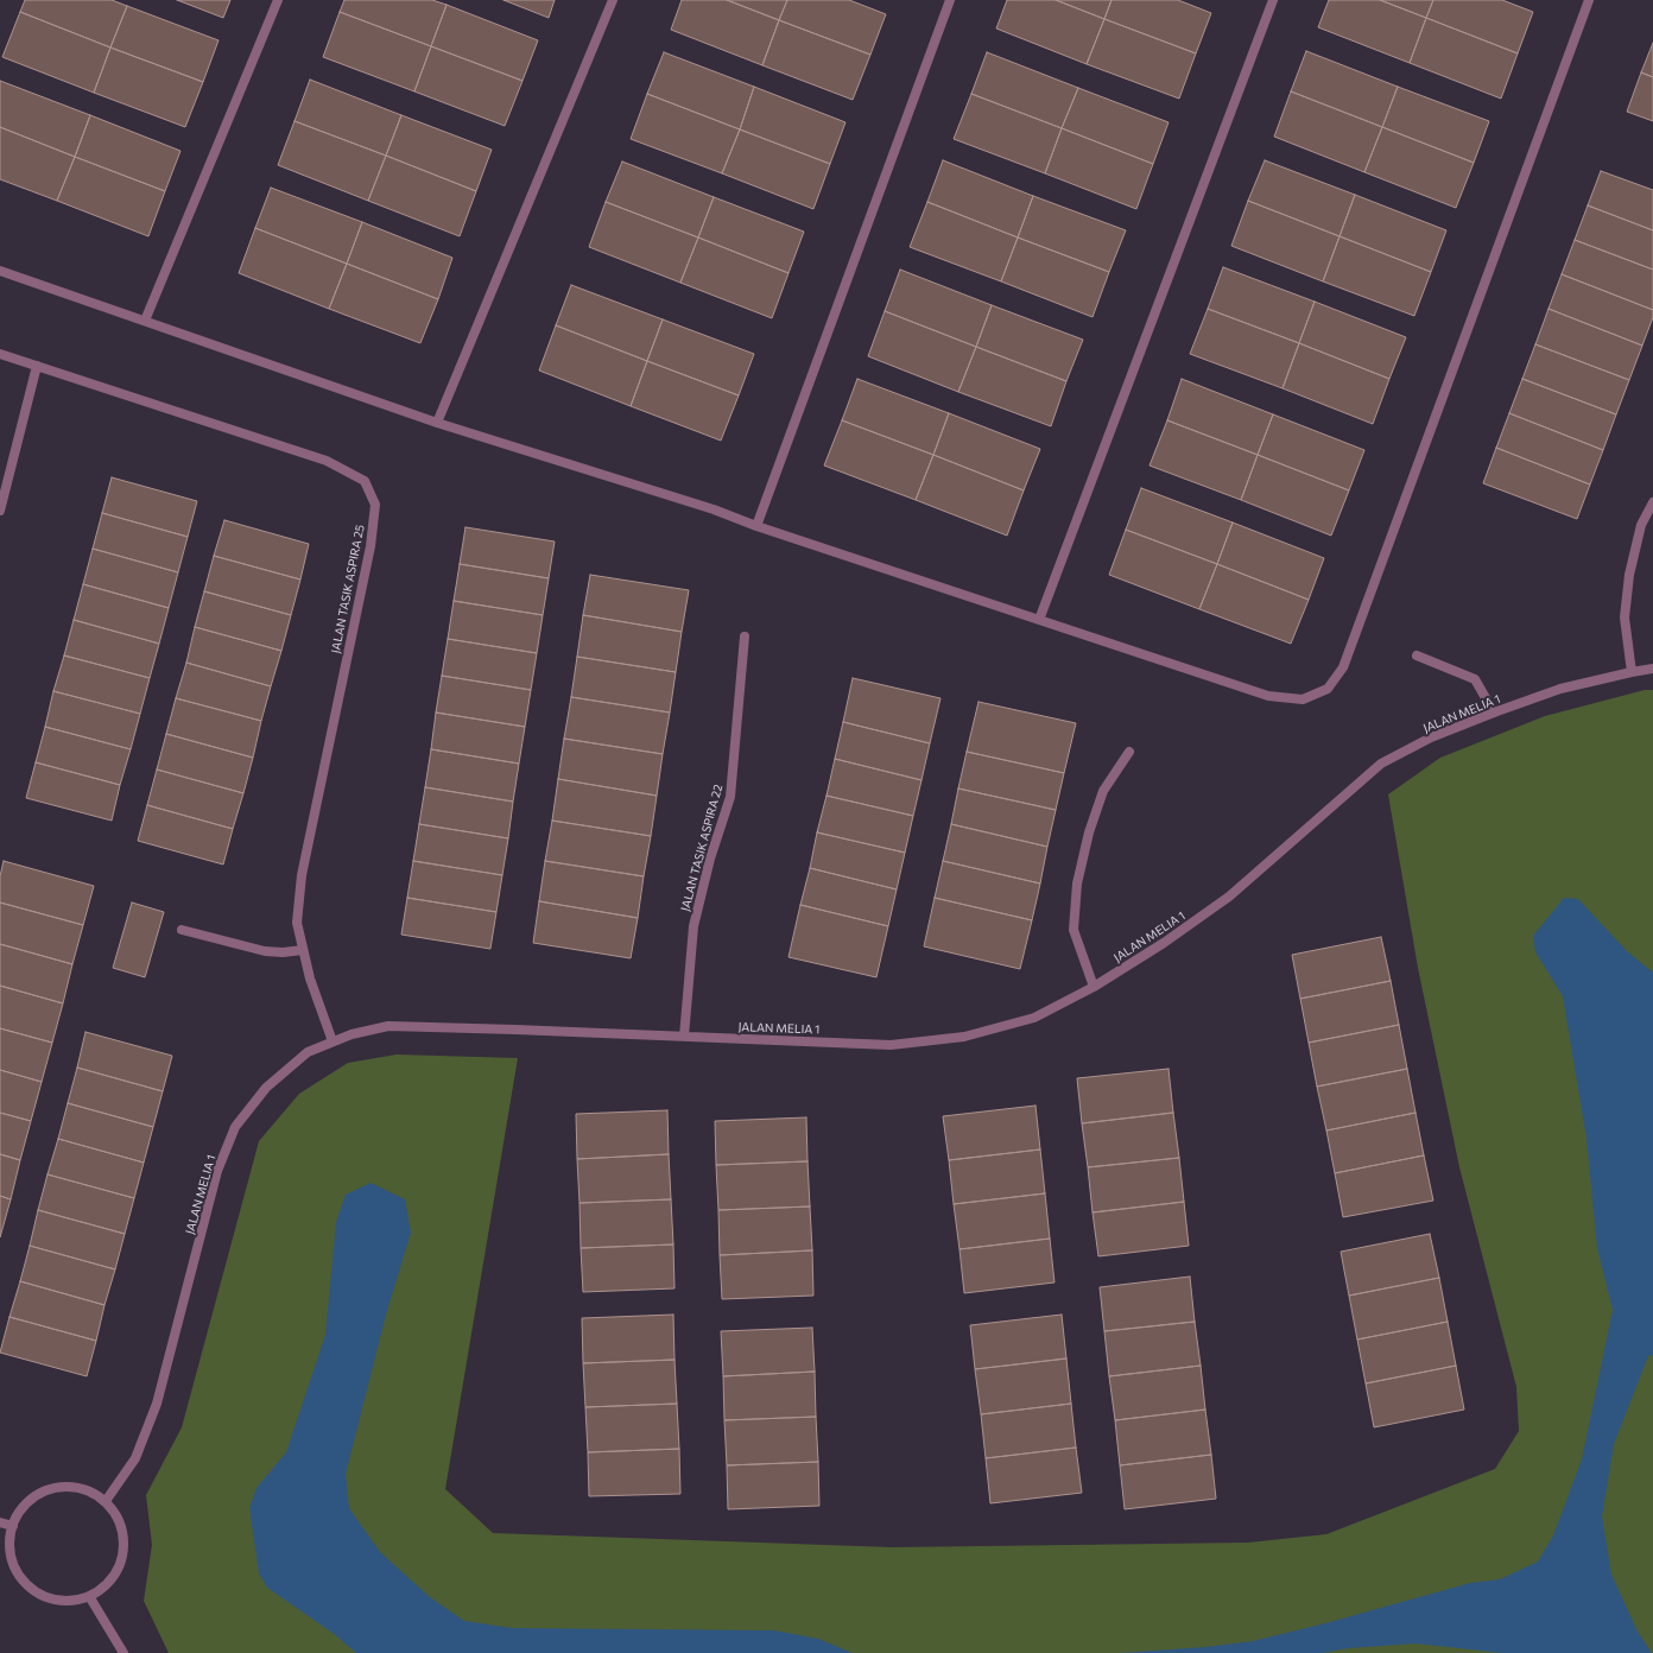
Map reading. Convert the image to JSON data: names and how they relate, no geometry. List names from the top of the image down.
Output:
{
  "streets": {
    "street": ["JALAN TASIK ASPIRA 25", "JALAN MELIA 1", "JALAN TASIK ASPIRA 22"]
  },
  "crossings": [
    ["JALAN TASIK ASPIRA 25", "JALAN MELIA 1"],
    ["JALAN MELIA 1", "JALAN TASIK ASPIRA 22"]
  ]
}
